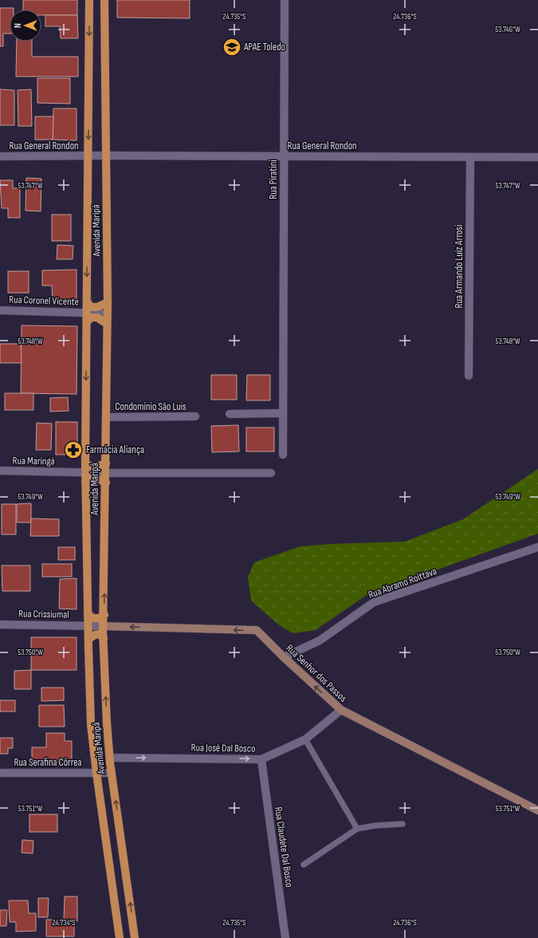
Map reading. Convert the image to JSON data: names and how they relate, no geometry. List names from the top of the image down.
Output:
{
  "streets": {
    "main road": ["Avenida Maripá"],
    "street": [
      "Rua General Rondon",
      "Rua Piratini",
      "Rua Armando Luiz Arrosi",
      "Rua Coronel Vicente",
      "Condomínio São Luis",
      "Rua Maringá",
      "Rua Abramo Roittava",
      "Rua Crissiumal",
      "Rua Senhor dos Passos",
      "Rua José Dal Bosco",
      "Rua Serafina Côrrea",
      "Rua Claudete Dal Bosco"
    ]
  },
  "crossings": [
    ["Rua General Rondon", "Rua Piratini"],
    ["Rua General Rondon", "Avenida Maripá"],
    ["Rua General Rondon", "Rua Armando Luiz Arrosi"],
    ["Avenida Maripá", "Rua Coronel Vicente"],
    ["Avenida Maripá", "Condomínio São Luis"],
    ["Avenida Maripá", "Rua Maringá"],
    ["Avenida Maripá", "Rua Crissiumal"],
    ["Avenida Maripá", "Rua Senhor dos Passos"],
    ["Avenida Maripá", "Rua José Dal Bosco"],
    ["Avenida Maripá", "Rua Serafina Côrrea"],
    ["Rua Abramo Roittava", "Rua Senhor dos Passos"],
    ["Rua Crissiumal", "Rua Senhor dos Passos"],
    ["Rua Senhor dos Passos", "Rua José Dal Bosco"],
    ["Rua José Dal Bosco", "Rua Claudete Dal Bosco"]
  ],
  "one_way": ["Rua Senhor dos Passos", "Rua José Dal Bosco"],
  "places": {
    "school or university": ["APAE Toledo"],
    "pharmacy": ["Farmácia Aliança"]
  },
  "north": "left",
  "coordinates": [
    "24.735°S",
    "24.736°S",
    "53.746°W",
    "53.747°W",
    "53.748°W",
    "53.749°W",
    "53.750°W",
    "53.751°W",
    "24.734°S"
  ]
}
